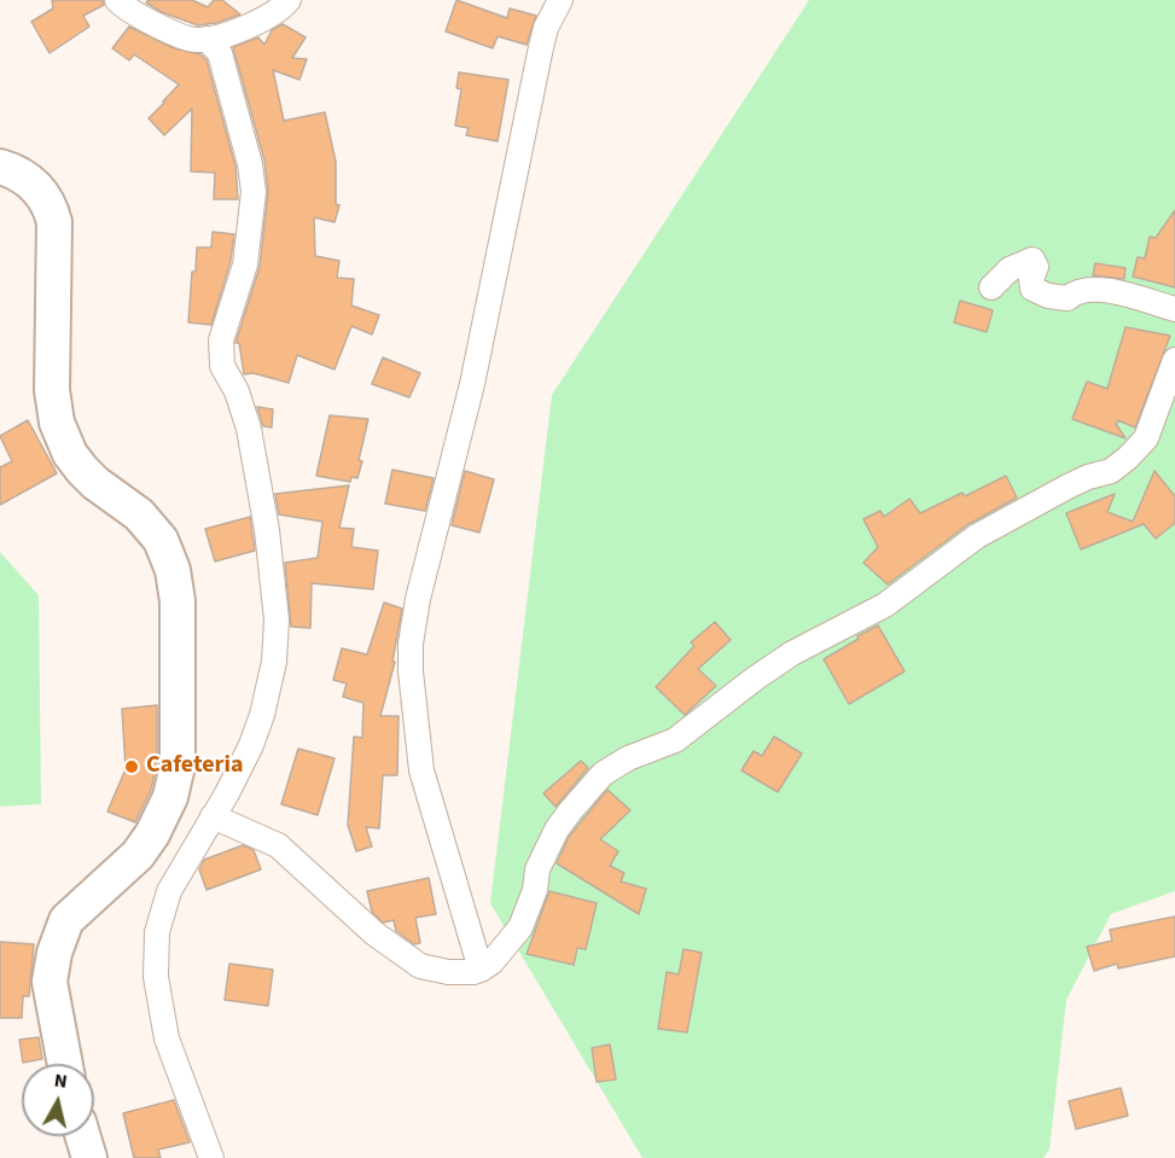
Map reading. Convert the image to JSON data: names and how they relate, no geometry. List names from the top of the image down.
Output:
{
  "places": ["Cafeteria"],
  "north": "top"
}
